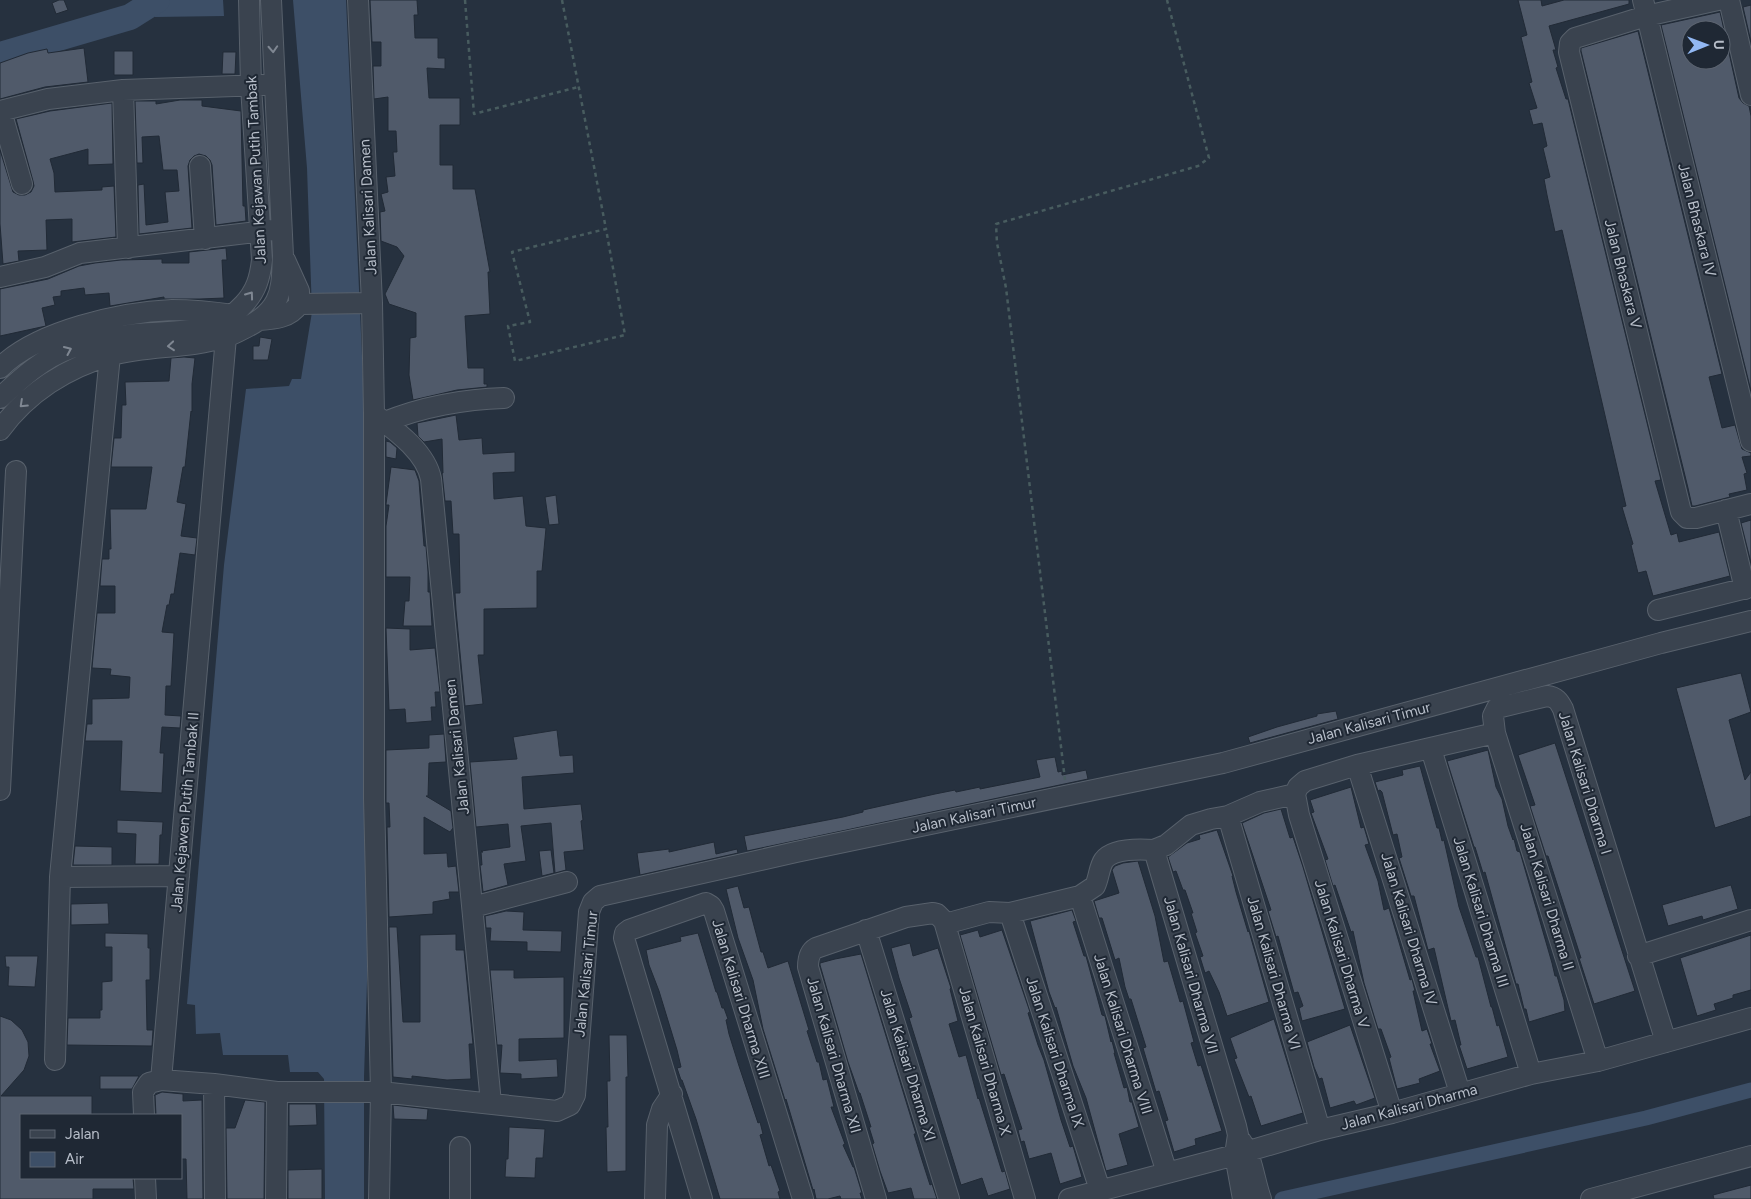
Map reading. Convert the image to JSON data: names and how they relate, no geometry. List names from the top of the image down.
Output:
{
  "streets": {
    "street": [
      "Jalan Kejawan Putih Tambak",
      "Jalan Kalisari Damen",
      "Jalan Bhaskara IV",
      "Jalan Bhaskara V",
      "Jalan Kalisari Timur",
      "Jalan Kalisari Dharma I",
      "Jalan Kejawen Putih Tambak II",
      "Jalan Kalisari Dharma II",
      "Jalan Kalisari Dharma III",
      "Jalan Kalisari Dharma IV",
      "Jalan Kalisari Dharma V",
      "Jalan Kalisari Dharma VI",
      "Jalan Kalisari Dharma VII",
      "Jalan Kalisari Dharma XIII",
      "Jalan Kalisari Dharma VIII",
      "Jalan Kalisari Dharma IX",
      "Jalan Kalisari Dharma XII",
      "Jalan Kalisari Dharma X",
      "Jalan Kalisari Dharma XI",
      "Jalan Kalisari Dharma"
    ]
  },
  "crossings": [
    ["Jalan Kejawan Putih Tambak", "Jalan Kejawen Putih Tambak II"],
    ["Jalan Kalisari Damen", "Jalan Kalisari Timur"],
    ["Jalan Bhaskara IV", "Jalan Bhaskara V"],
    ["Jalan Kalisari Dharma I", "Jalan Kalisari Dharma II"],
    ["Jalan Kalisari Dharma I", "Jalan Kalisari Dharma"],
    ["Jalan Kalisari Dharma II", "Jalan Kalisari Dharma"],
    ["Jalan Kalisari Dharma III", "Jalan Kalisari Dharma"],
    ["Jalan Kalisari Dharma IV", "Jalan Kalisari Dharma"],
    ["Jalan Kalisari Dharma V", "Jalan Kalisari Dharma"],
    ["Jalan Kalisari Dharma VI", "Jalan Kalisari Dharma"],
    ["Jalan Kalisari Dharma VII", "Jalan Kalisari Dharma"],
    ["Jalan Kalisari Dharma VIII", "Jalan Kalisari Dharma"],
    ["Jalan Kalisari Dharma IX", "Jalan Kalisari Dharma"],
    ["Jalan Kalisari Dharma XII", "Jalan Kalisari Dharma X"],
    ["Jalan Kalisari Dharma XII", "Jalan Kalisari Dharma XI"]
  ],
  "legend": ["Jalan", "Air"],
  "north": "right"
}
